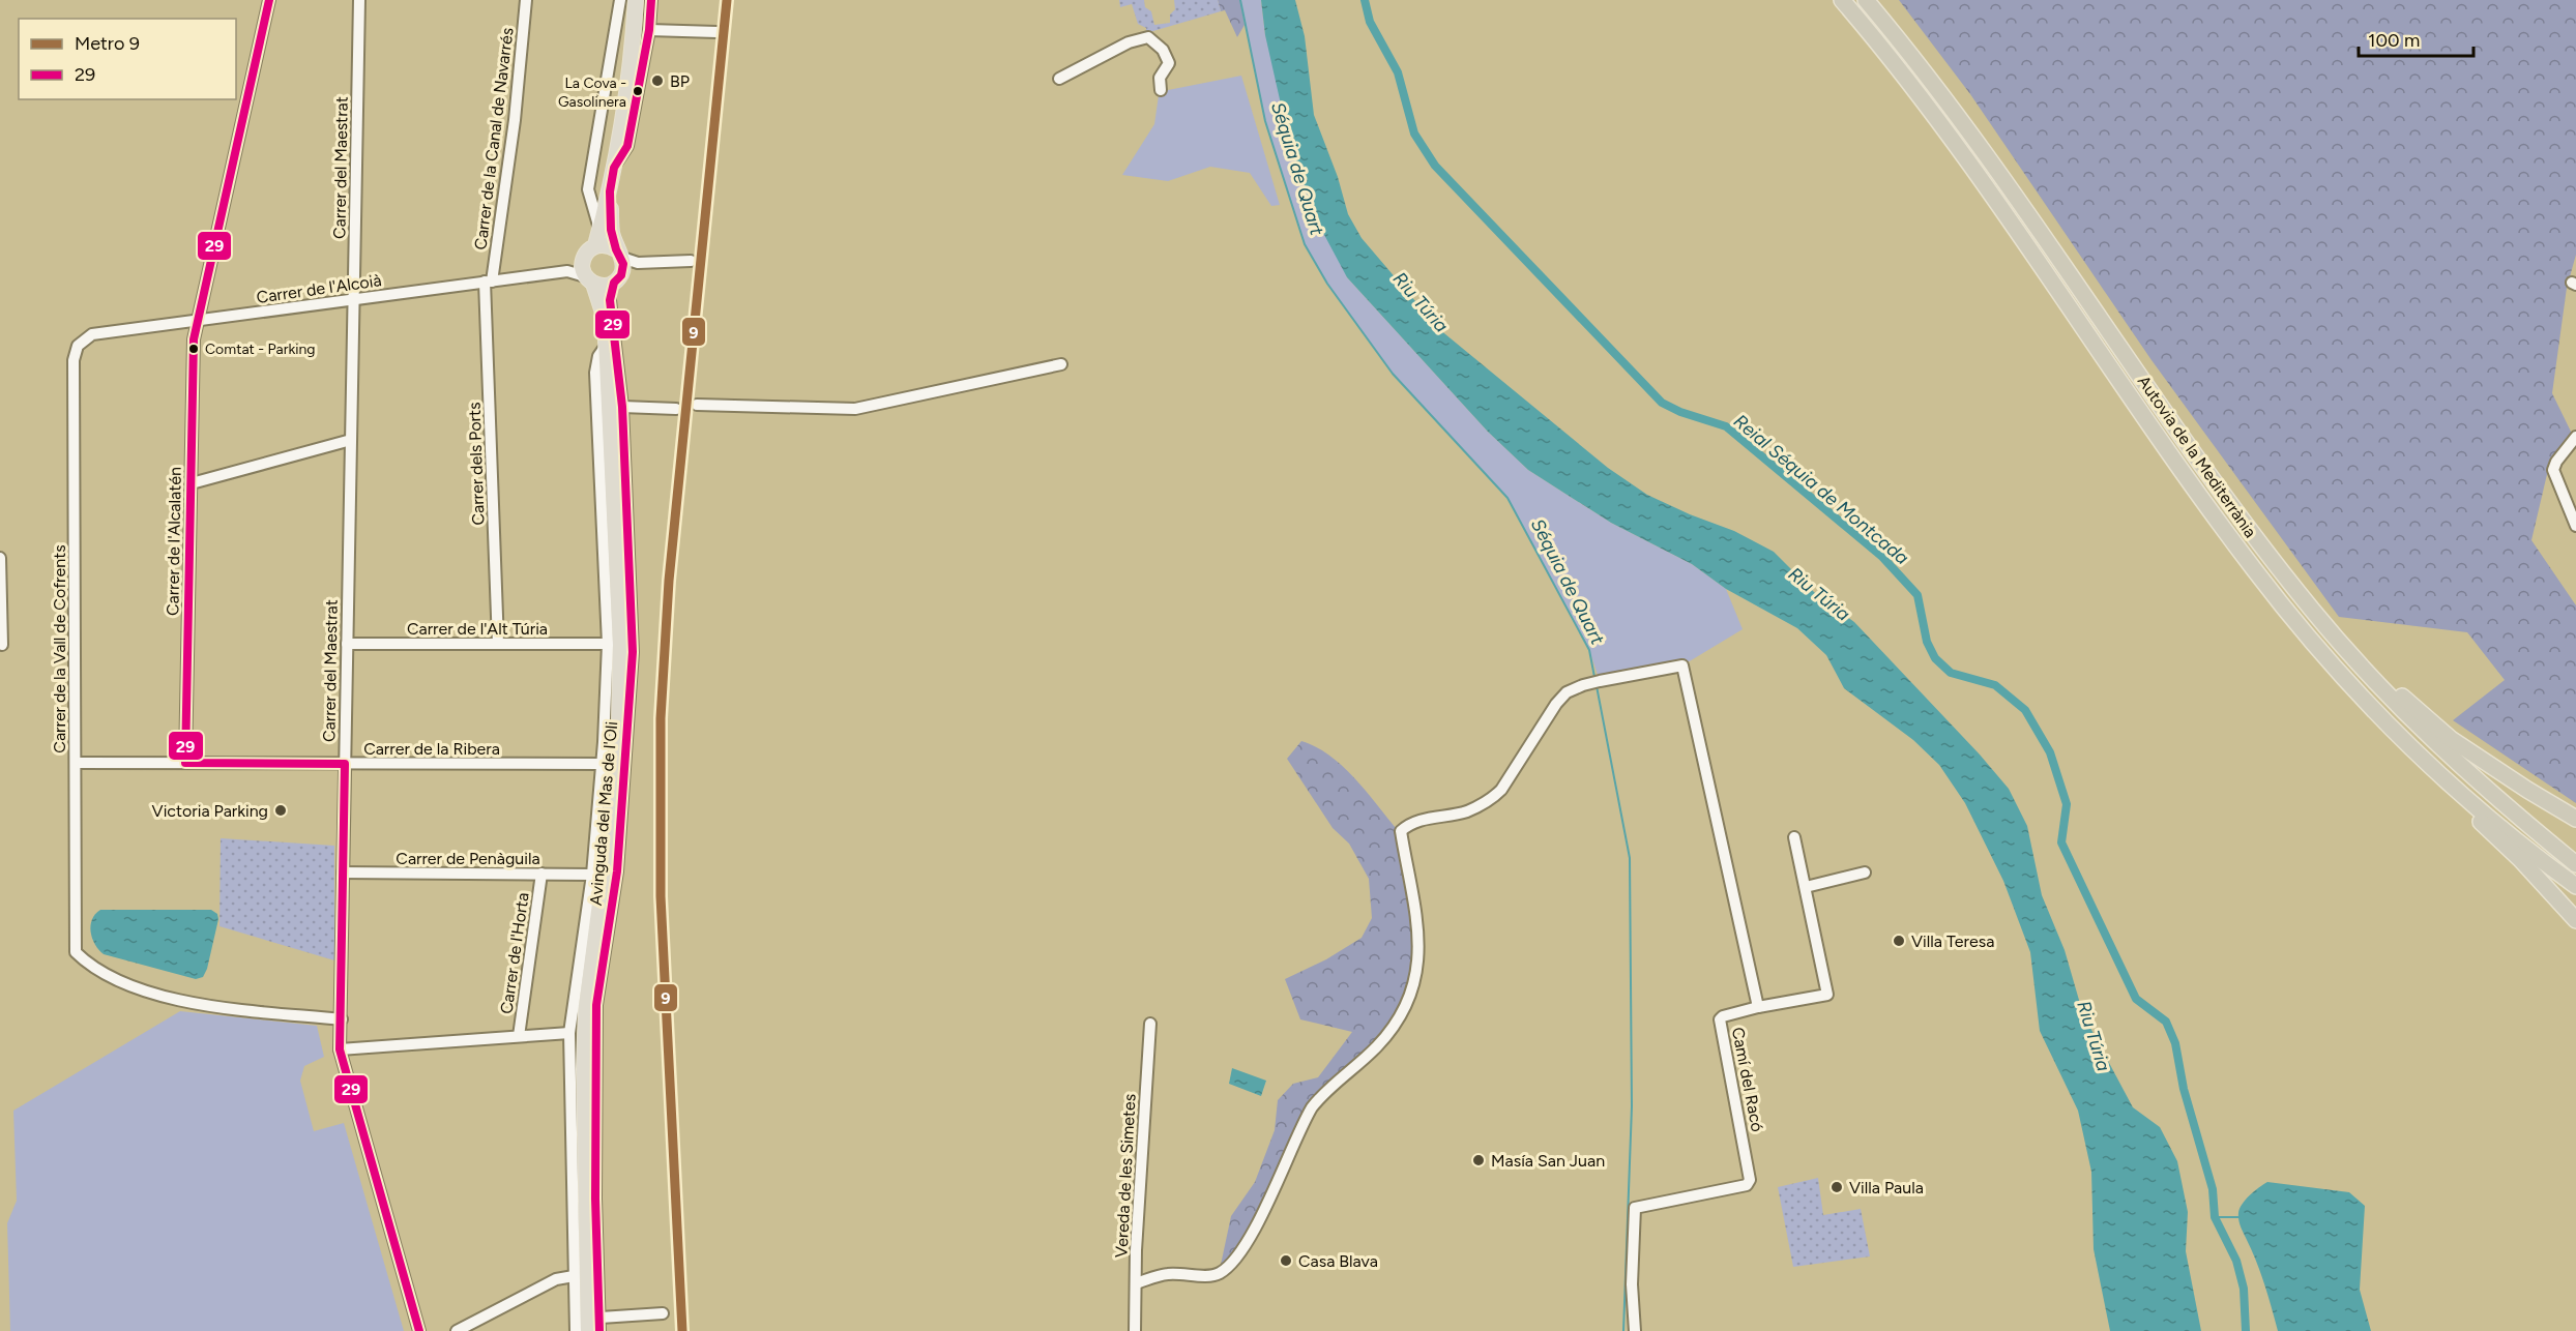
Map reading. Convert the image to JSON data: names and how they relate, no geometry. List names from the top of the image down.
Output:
{
  "streets": {
    "highway": ["Autovia de la Mediterrània"],
    "street": [
      "Carrer de la Canal de Navarrés",
      "Carrer del Maestrat",
      "Carrer de l'Alcoià",
      "Carrer dels Ports",
      "Carrer de l'Alcalatén",
      "Carrer de l'Alt Túria",
      "Carrer de la Vall de Cofrents",
      "Carrer de la Ribera",
      "Avinguda del Mas de l'Oli",
      "Carrer de Penàguila",
      "Carrer de l'Horta",
      "Camí del Racó",
      "Vereda de les Simetes"
    ]
  },
  "crossings": [
    ["Carrer de la Canal de Navarrés", "Carrer de l'Alcoià"],
    ["Carrer de la Canal de Navarrés", "Carrer dels Ports"],
    ["Carrer del Maestrat", "Carrer de l'Alcoià"],
    ["Carrer del Maestrat", "Carrer de l'Alt Túria"],
    ["Carrer del Maestrat", "Carrer de la Vall de Cofrents"],
    ["Carrer del Maestrat", "Carrer de la Ribera"],
    ["Carrer del Maestrat", "Carrer de Penàguila"],
    ["Carrer de l'Alcoià", "Carrer dels Ports"],
    ["Carrer de l'Alcoià", "Carrer de l'Alcalatén"],
    ["Carrer de l'Alcoià", "Carrer de la Vall de Cofrents"],
    ["Carrer dels Ports", "Carrer de l'Alt Túria"],
    ["Carrer de l'Alcalatén", "Carrer de la Ribera"],
    ["Carrer de l'Alt Túria", "Avinguda del Mas de l'Oli"],
    ["Carrer de la Vall de Cofrents", "Carrer de la Ribera"],
    ["Carrer de la Ribera", "Avinguda del Mas de l'Oli"],
    ["Avinguda del Mas de l'Oli", "Carrer de Penàguila"],
    ["Carrer de Penàguila", "Carrer de l'Horta"],
    ["Camí del Racó", "Vereda de les Simetes"]
  ],
  "water": ["Séquia de Quart", "Riu Túria", "Reial Séquia de Montcada"],
  "places": [
    "BP",
    "La Cova - Gasolinera",
    "Comtat - Parking",
    "Victoria Parking",
    "Villa Teresa",
    "Masía San Juan",
    "Villa Paula",
    "Casa Blava"
  ],
  "lines": ["metro line 9", "transit line 29"],
  "legend": ["Metro 9", "29"],
  "scale_bar": "100 m"
}
